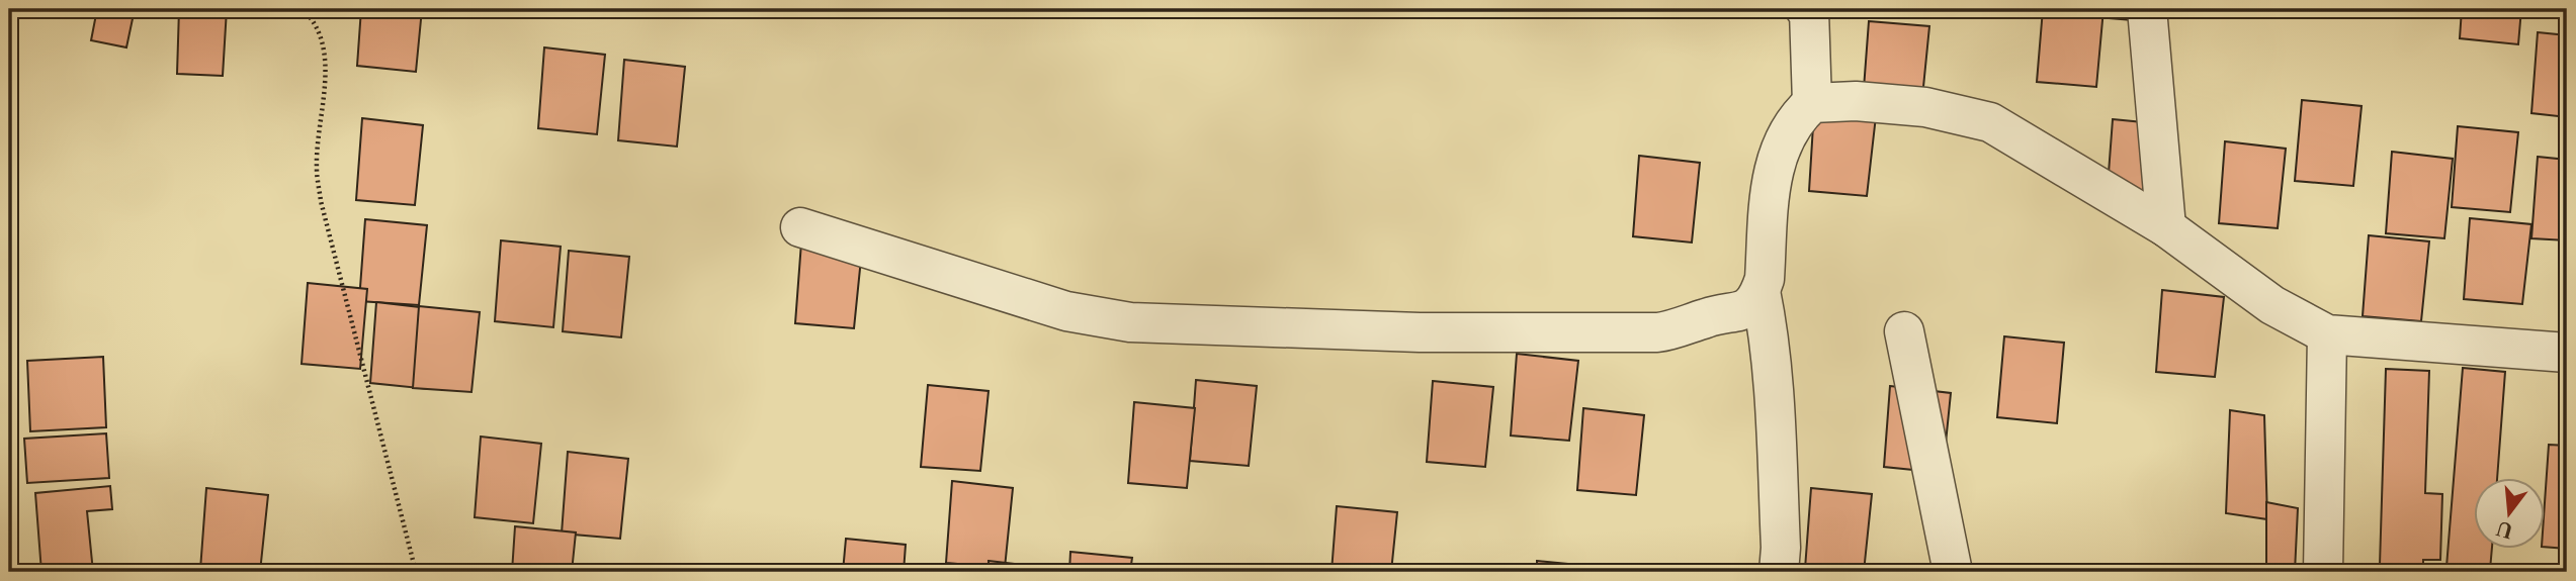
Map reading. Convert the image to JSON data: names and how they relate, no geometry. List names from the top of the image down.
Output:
{
  "north": "bottom"
}
